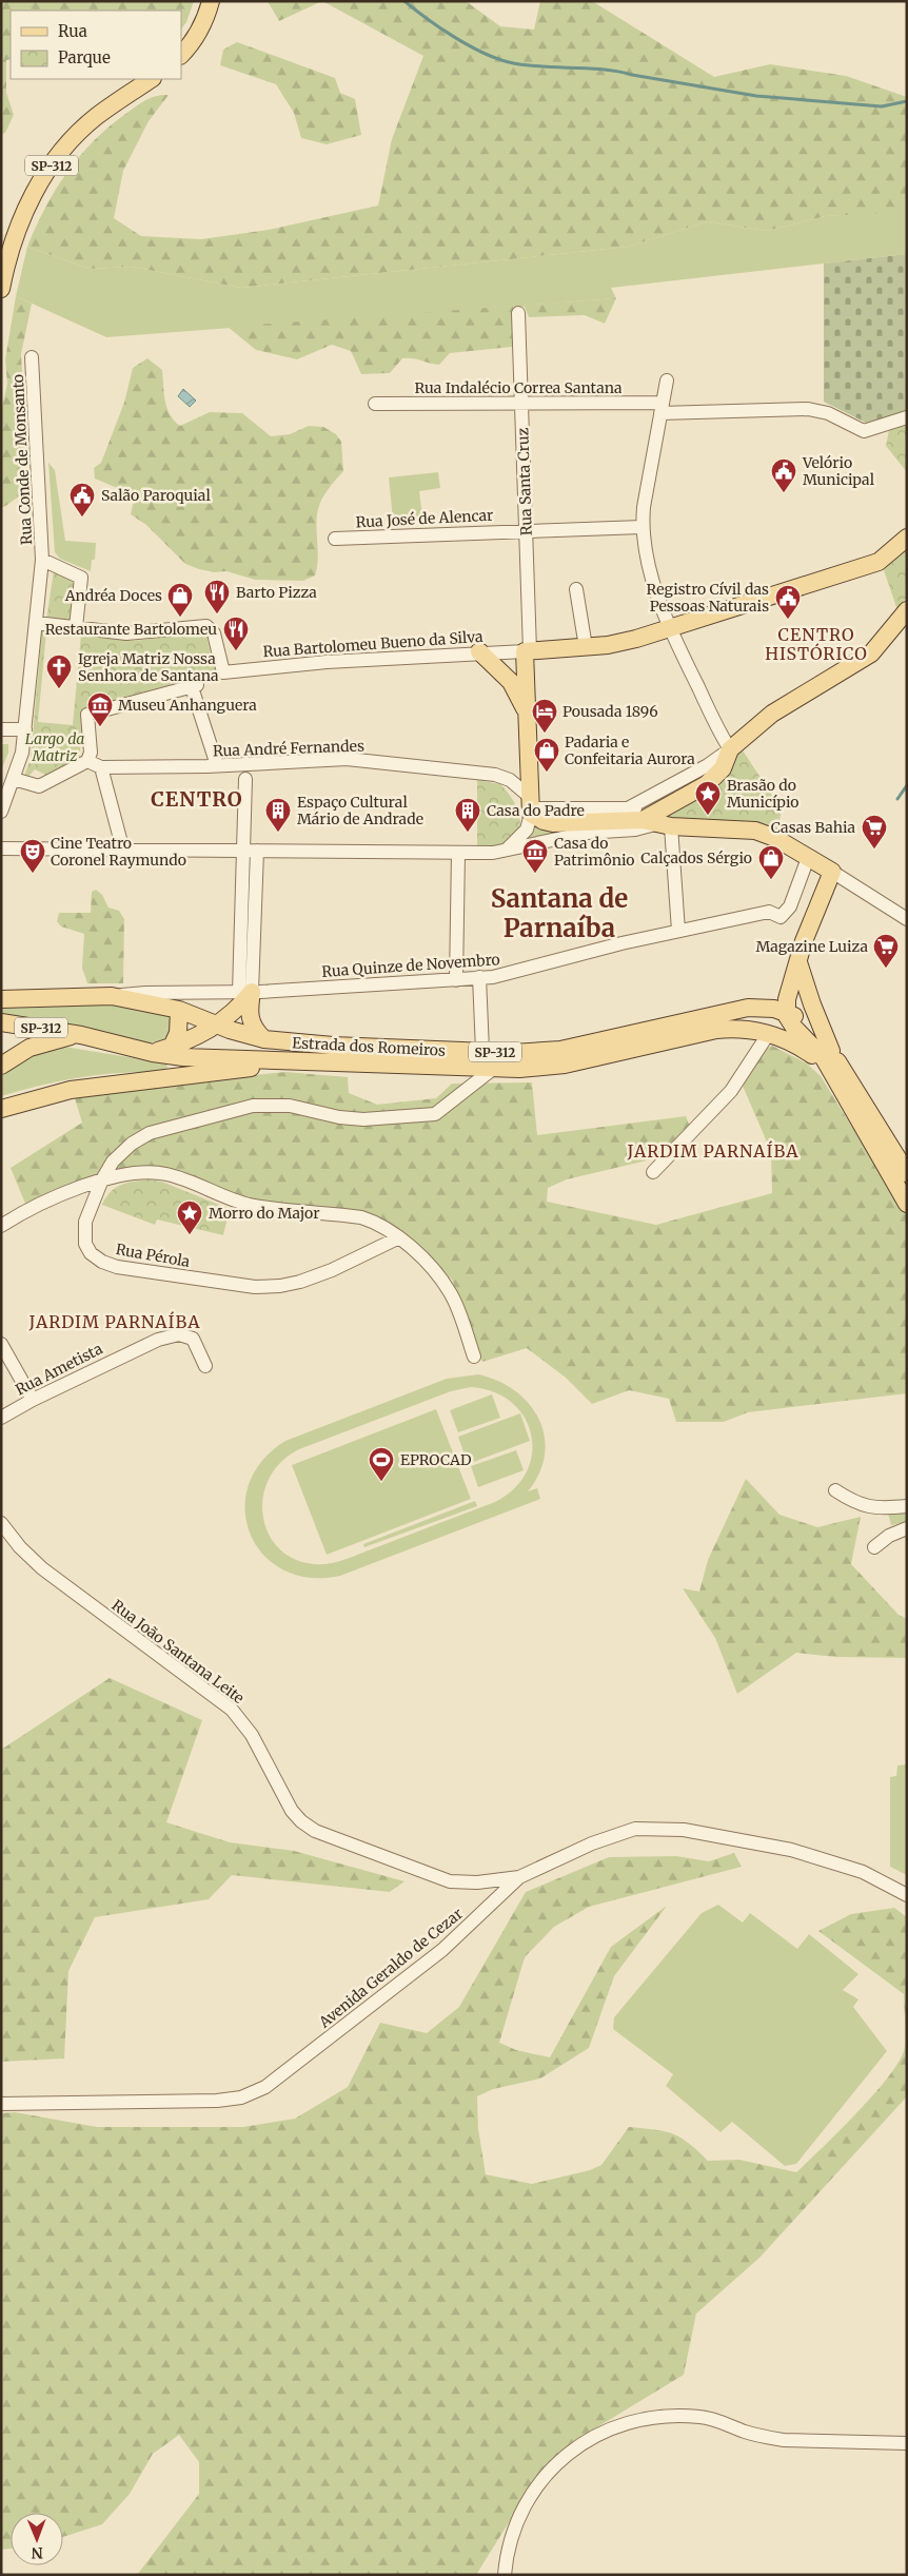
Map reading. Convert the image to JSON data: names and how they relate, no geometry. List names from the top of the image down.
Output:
{
  "streets": {
    "main road": ["SP-312", "Rua Santa Cruz", "Estrada dos Romeiros"],
    "street": [
      "Rua Indalécio Correa Santana",
      "Rua Conde de Monsanto",
      "Rua José de Alencar",
      "Rua Bartolomeu Bueno da Silva",
      "Rua André Fernandes",
      "Rua Quinze de Novembro",
      "Rua Pérola",
      "Rua Ametista",
      "Rua João Santana Leite",
      "Avenida Geraldo de Cezar"
    ]
  },
  "crossings": [
    ["SP-312", "Estrada dos Romeiros"],
    ["SP-312", "Rua Pérola"],
    ["Rua Indalécio Correa Santana", "Rua Santa Cruz"],
    ["Rua Santa Cruz", "Rua José de Alencar"],
    ["Rua Santa Cruz", "Rua Bartolomeu Bueno da Silva"],
    ["Rua Santa Cruz", "Rua André Fernandes"],
    ["Rua Quinze de Novembro", "Estrada dos Romeiros"],
    ["Estrada dos Romeiros", "Rua Pérola"],
    ["Rua João Santana Leite", "Avenida Geraldo de Cezar"]
  ],
  "districts": [
    "CENTRO HISTÓRICO",
    "CENTRO",
    "Santana de Parnaíba",
    "JARDIM PARNAÍBA",
    "JARDIM PARNAÍBA"
  ],
  "parks": ["Largo da Matriz"],
  "places": {
    "public building": ["Velório Municipal", "Salão Paroquial", "Registro Cívil das Pessoas Naturais"],
    "restaurant": ["Barto Pizza", "Restaurante Bartolomeu"],
    "shop": ["Andréa Doces", "Padaria e Confeitaria Aurora", "Calçados Sérgio"],
    "church": ["Igreja Matriz Nossa Senhora de Santana"],
    "museum": ["Museu Anhanguera", "Casa do Patrimônio"],
    "hotel": ["Pousada 1896"],
    "place": ["Brasão do Município", "Morro do Major"],
    "building": ["Espaço Cultural Mário de Andrade", "Casa do Padre"],
    "supermarket": ["Casas Bahia", "Magazine Luiza"],
    "theatre": ["Cine Teatro Coronel Raymundo"],
    "sports": ["EPROCAD"]
  },
  "legend": ["Rua", "Parque"],
  "north": "bottom"
}
